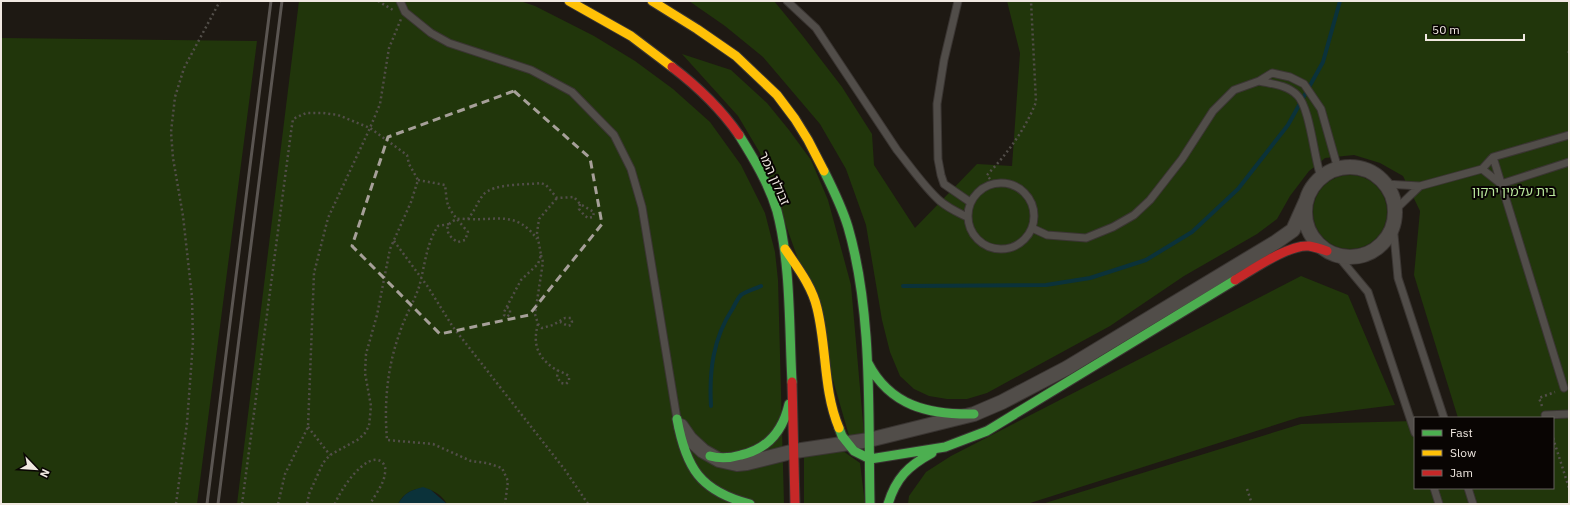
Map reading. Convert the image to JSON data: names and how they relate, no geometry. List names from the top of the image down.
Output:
{
  "streets": {
    "main road": ["זבולון המר"]
  },
  "parks": ["בית עלמין ירקון"],
  "legend": ["Fast", "Slow", "Jam"],
  "scale_bar": "50 m",
  "north": "bottom right"
}
